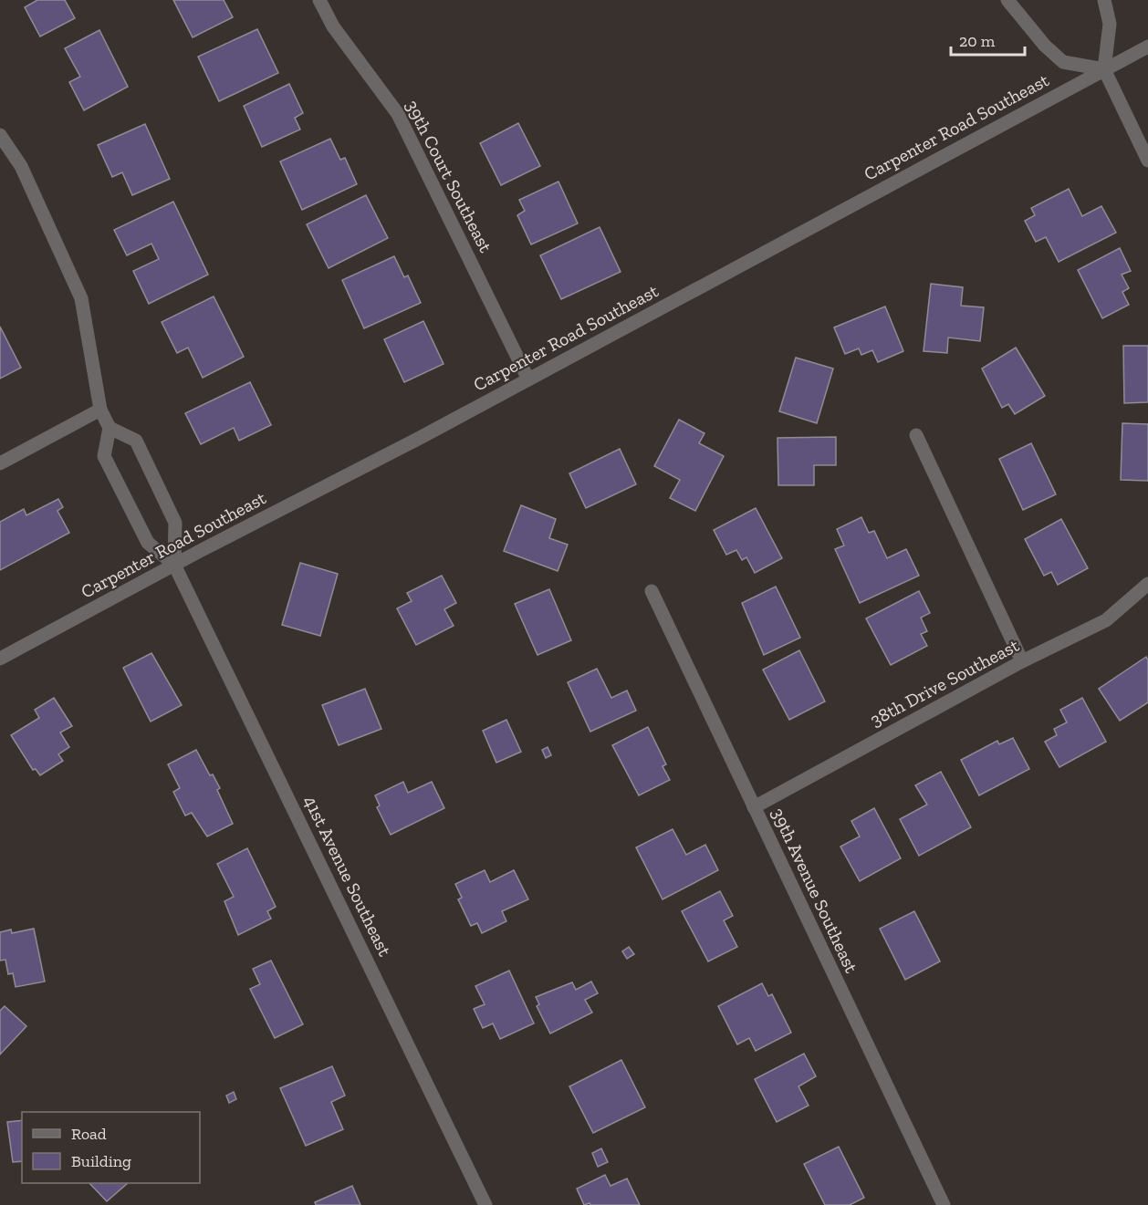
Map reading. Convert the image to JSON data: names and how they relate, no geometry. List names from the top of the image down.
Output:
{
  "streets": {
    "street": [
      "Carpenter Road Southeast",
      "39th Court Southeast",
      "38th Drive Southeast",
      "41st Avenue Southeast",
      "39th Avenue Southeast"
    ]
  },
  "crossings": [
    ["Carpenter Road Southeast", "39th Court Southeast"],
    ["Carpenter Road Southeast", "41st Avenue Southeast"],
    ["38th Drive Southeast", "39th Avenue Southeast"]
  ],
  "legend": ["Road", "Building"],
  "scale_bar": "20 m"
}
